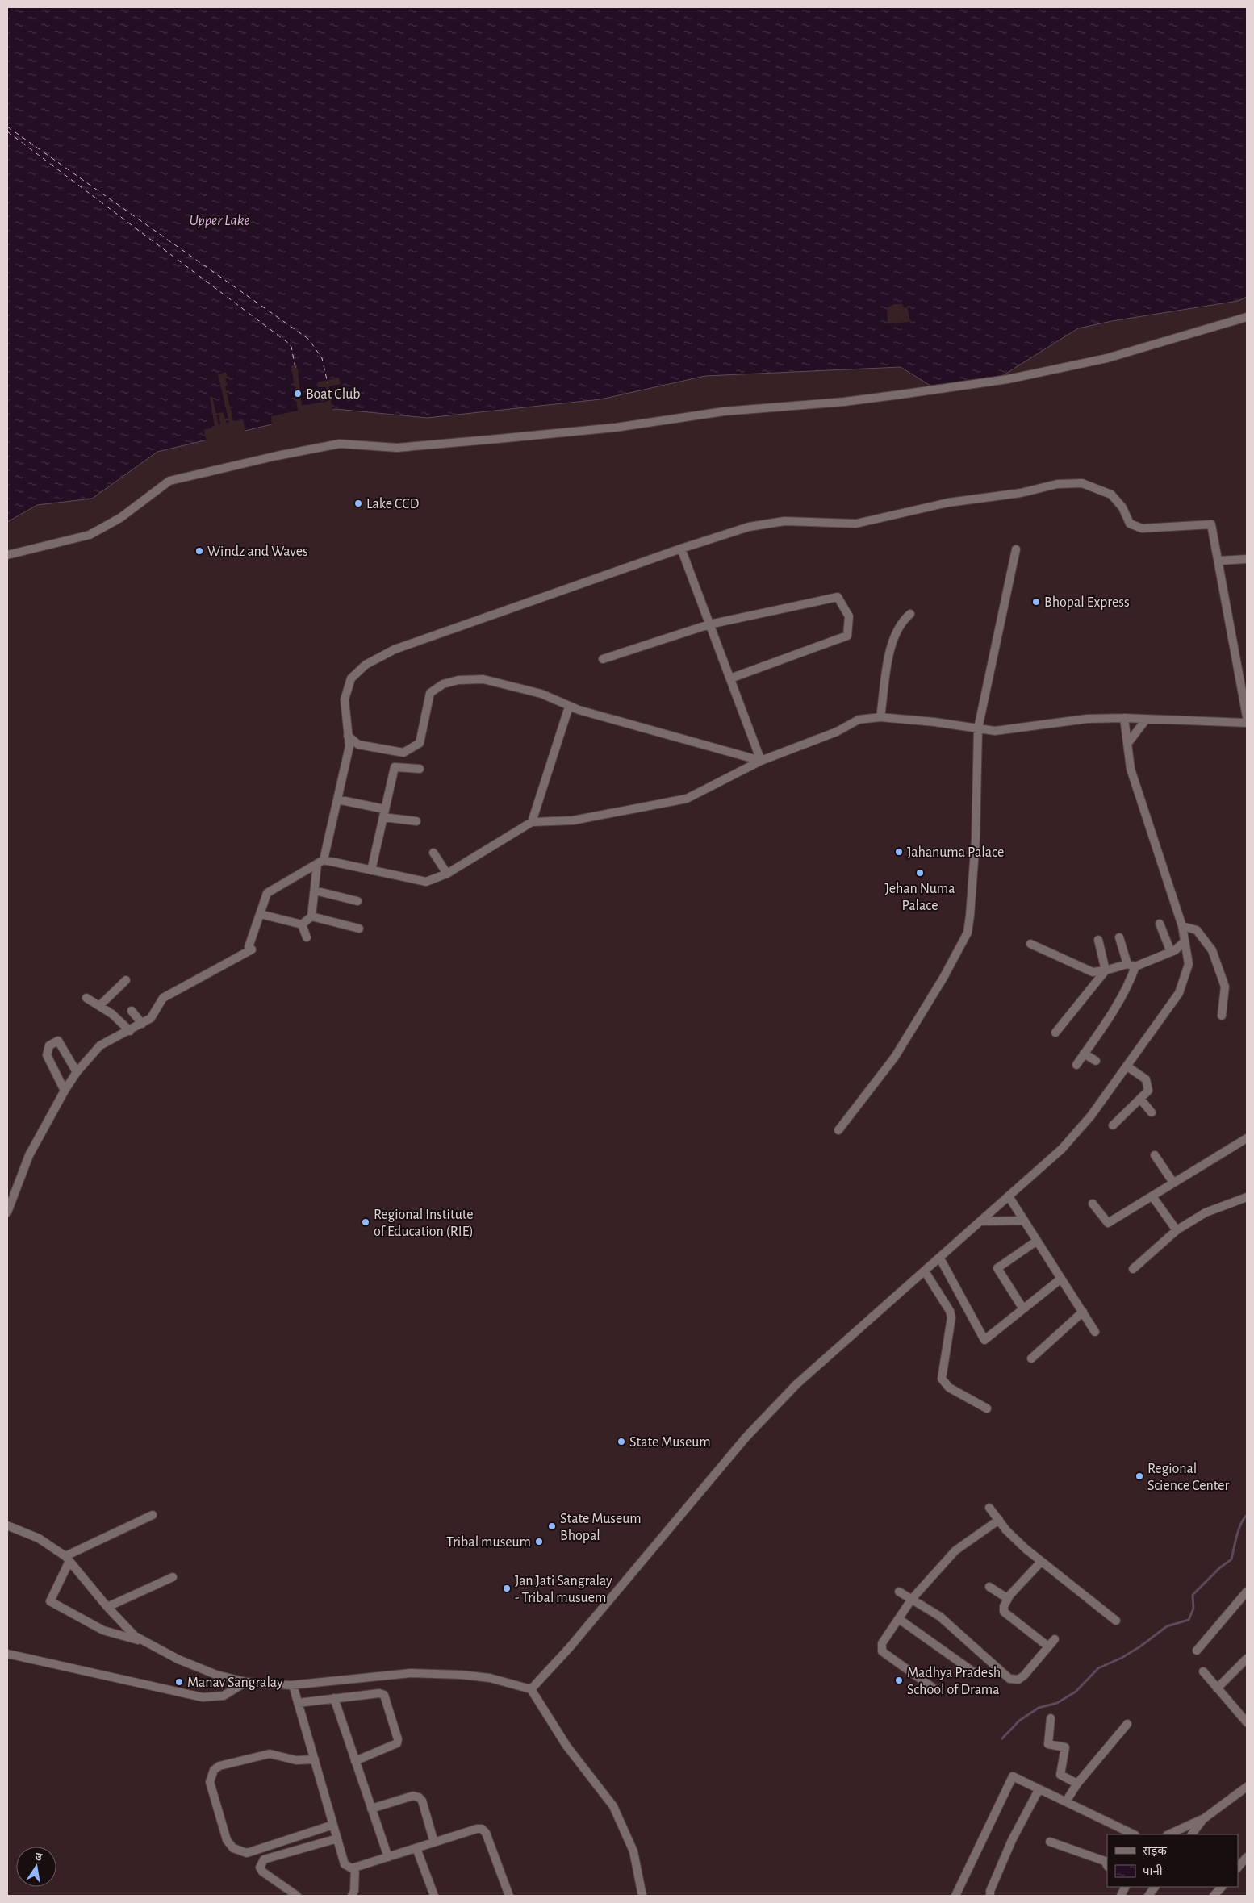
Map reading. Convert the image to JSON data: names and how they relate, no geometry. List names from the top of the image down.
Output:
{
  "water": ["Upper Lake"],
  "places": [
    "Boat Club",
    "Lake CCD",
    "Windz and Waves",
    "Bhopal Express",
    "Jahanuma Palace",
    "Jehan Numa Palace",
    "Regional Institute of Education (RIE)",
    "State Museum",
    "Regional Science Center",
    "State Museum Bhopal",
    "Tribal museum",
    "Jan Jati Sangralay - Tribal musuem",
    "Madhya Pradesh School of Drama",
    "Manav Sangralay"
  ],
  "legend": ["सड़क", "पानी"],
  "north": "top"
}
